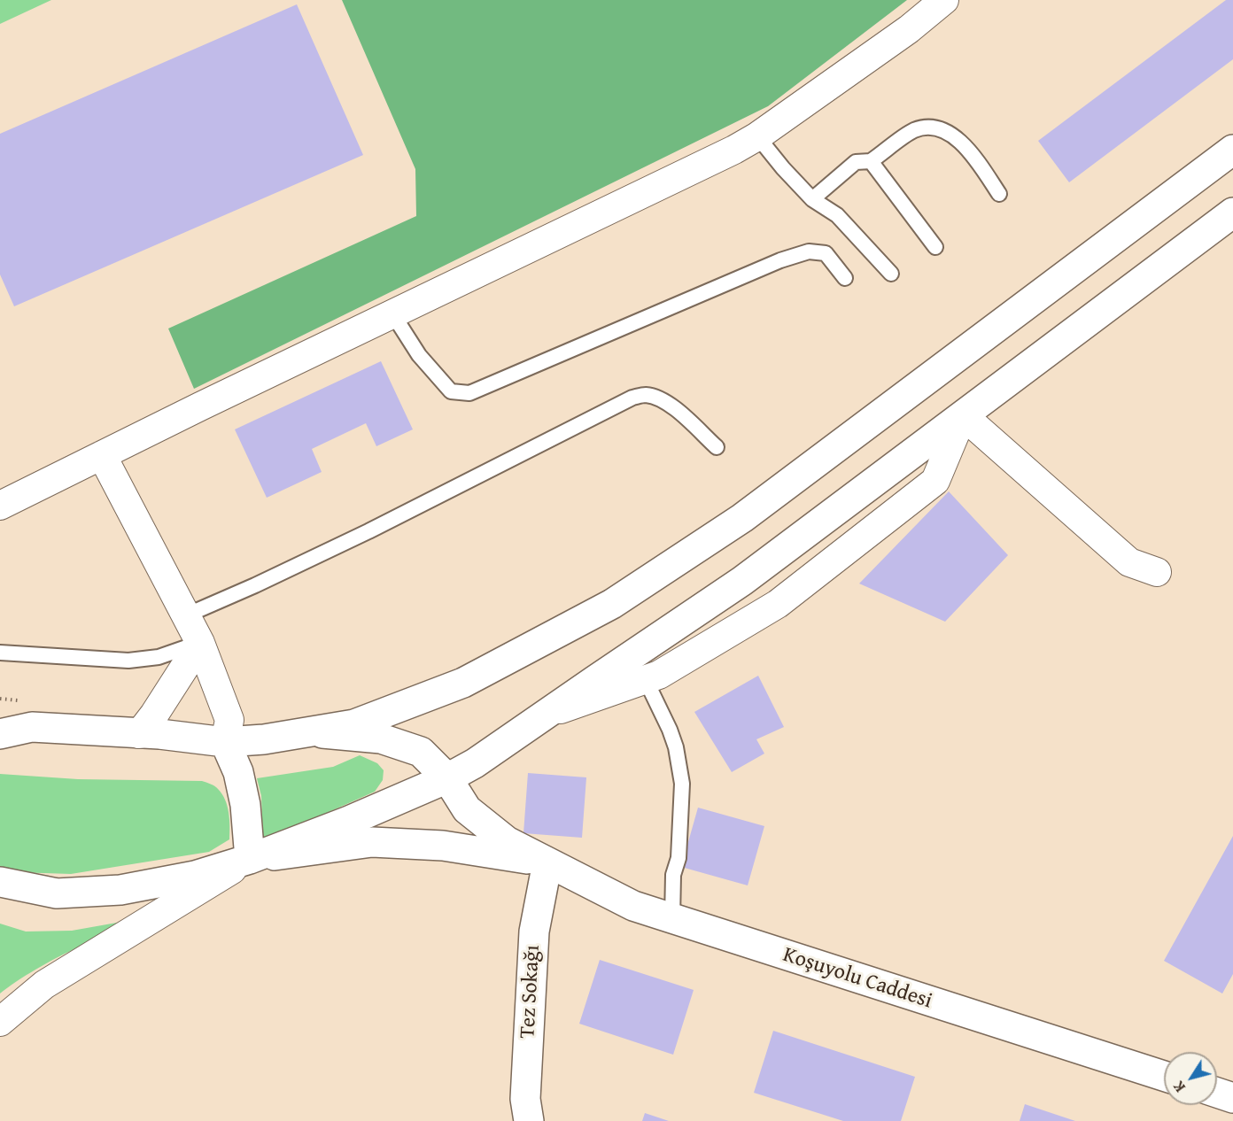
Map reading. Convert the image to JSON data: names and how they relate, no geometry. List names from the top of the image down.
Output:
{
  "streets": {
    "main road": ["Koşuyolu Caddesi", "Tez Sokağı"]
  },
  "crossings": [
    ["Koşuyolu Caddesi", "Tez Sokağı"]
  ],
  "north": "bottom left"
}
